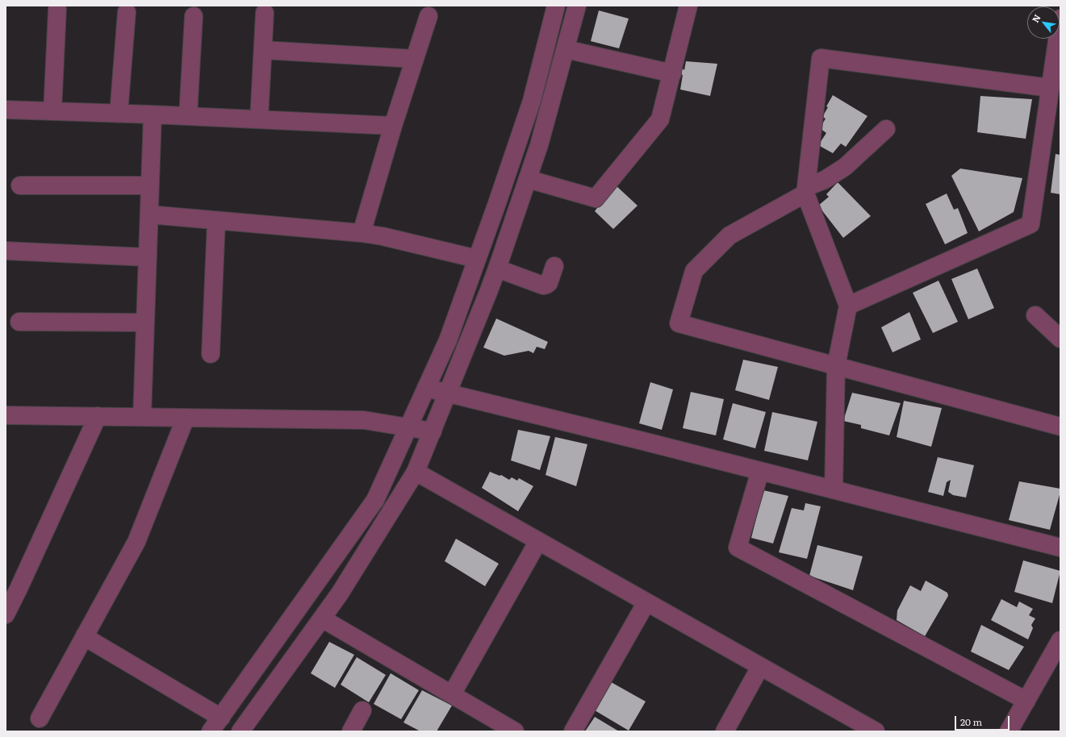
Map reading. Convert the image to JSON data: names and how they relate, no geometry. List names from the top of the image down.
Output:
{
  "scale_bar": "20 m",
  "north": "top left"
}
